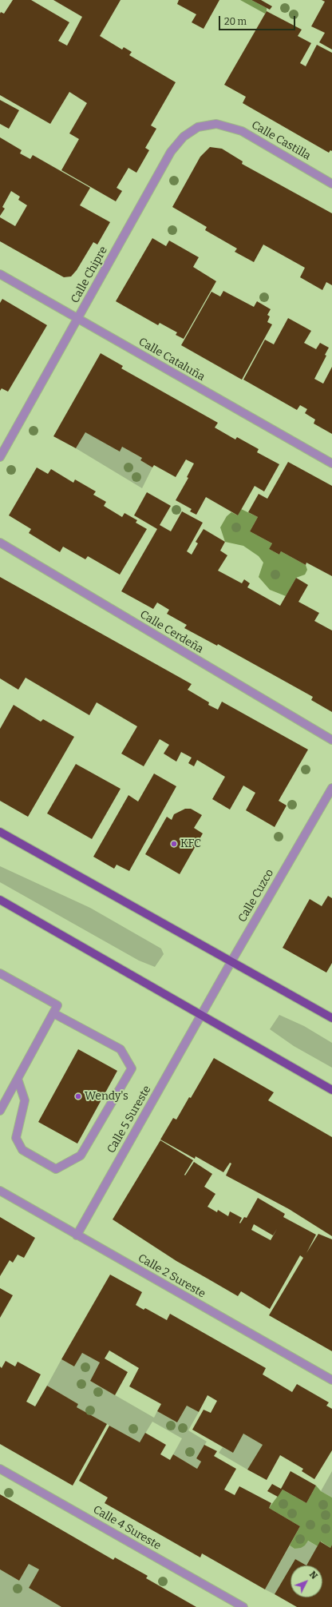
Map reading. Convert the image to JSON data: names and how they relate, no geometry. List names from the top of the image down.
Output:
{
  "streets": {
    "street": [
      "Calle Castilla",
      "Calle Chipre",
      "Calle Cataluña",
      "Calle Cerdeña",
      "Calle Cuzco",
      "Calle 5 Sureste",
      "Calle 2 Sureste",
      "Calle 4 Sureste"
    ]
  },
  "crossings": [
    ["Calle Castilla", "Calle Chipre"],
    ["Calle Chipre", "Calle Cataluña"],
    ["Calle Cuzco", "Calle 5 Sureste"],
    ["Calle 5 Sureste", "Calle 2 Sureste"]
  ],
  "places": ["KFC", "Wendy's"],
  "scale_bar": "20 m",
  "north": "top right"
}
